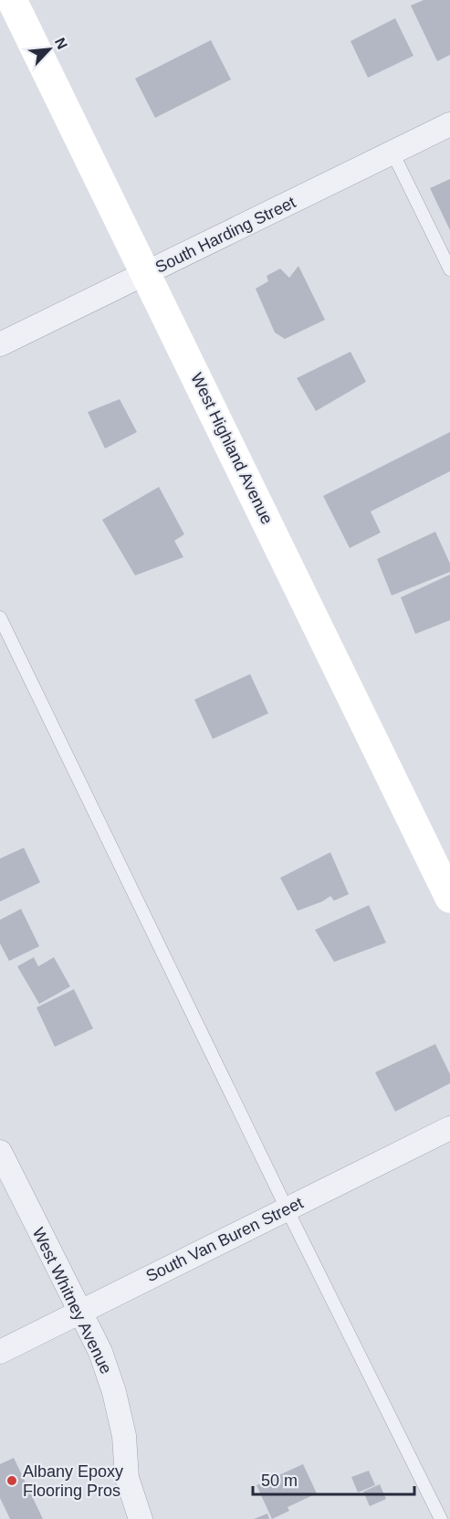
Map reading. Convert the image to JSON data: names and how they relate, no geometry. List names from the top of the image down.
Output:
{
  "streets": {
    "street": [
      "South Harding Street",
      "West Highland Avenue",
      "South Van Buren Street",
      "West Whitney Avenue"
    ]
  },
  "crossings": [
    ["South Harding Street", "West Highland Avenue"],
    ["South Van Buren Street", "West Whitney Avenue"]
  ],
  "places": ["Albany Epoxy Flooring Pros"],
  "scale_bar": "50 m",
  "north": "top right"
}
